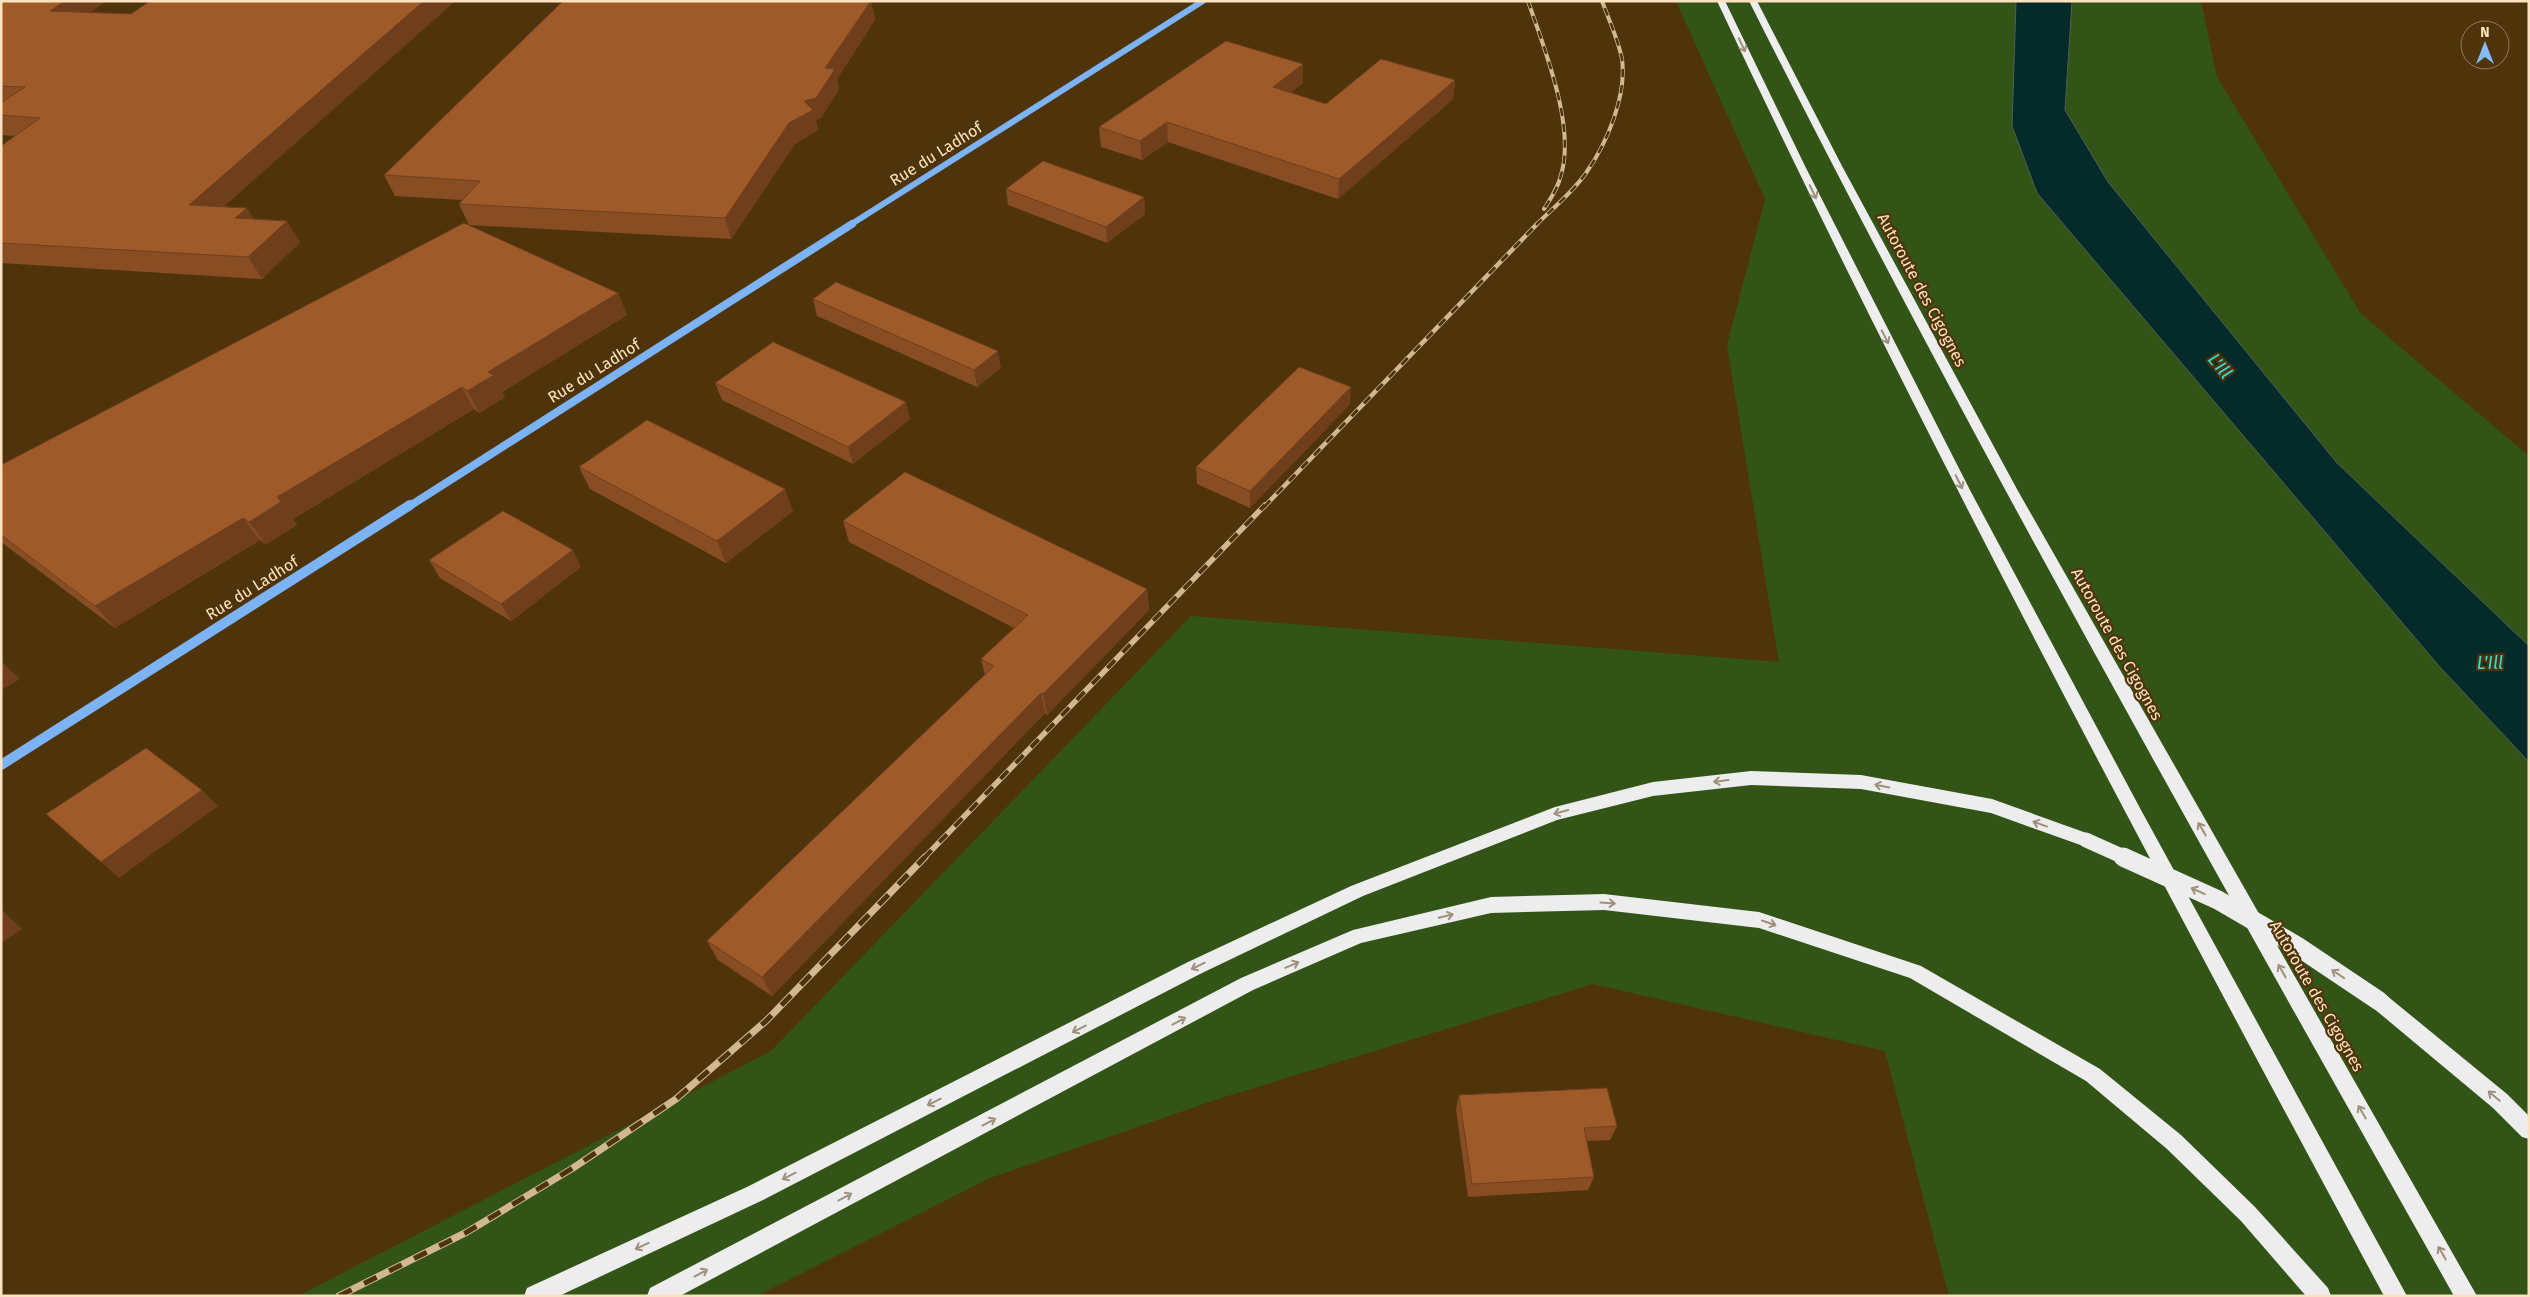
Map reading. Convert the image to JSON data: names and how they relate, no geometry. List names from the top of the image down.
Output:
{
  "streets": {
    "highway": ["Autoroute des Cigognes"],
    "main road": ["Rue du Ladhof"]
  },
  "water": ["L'Ill"],
  "north": "top"
}
